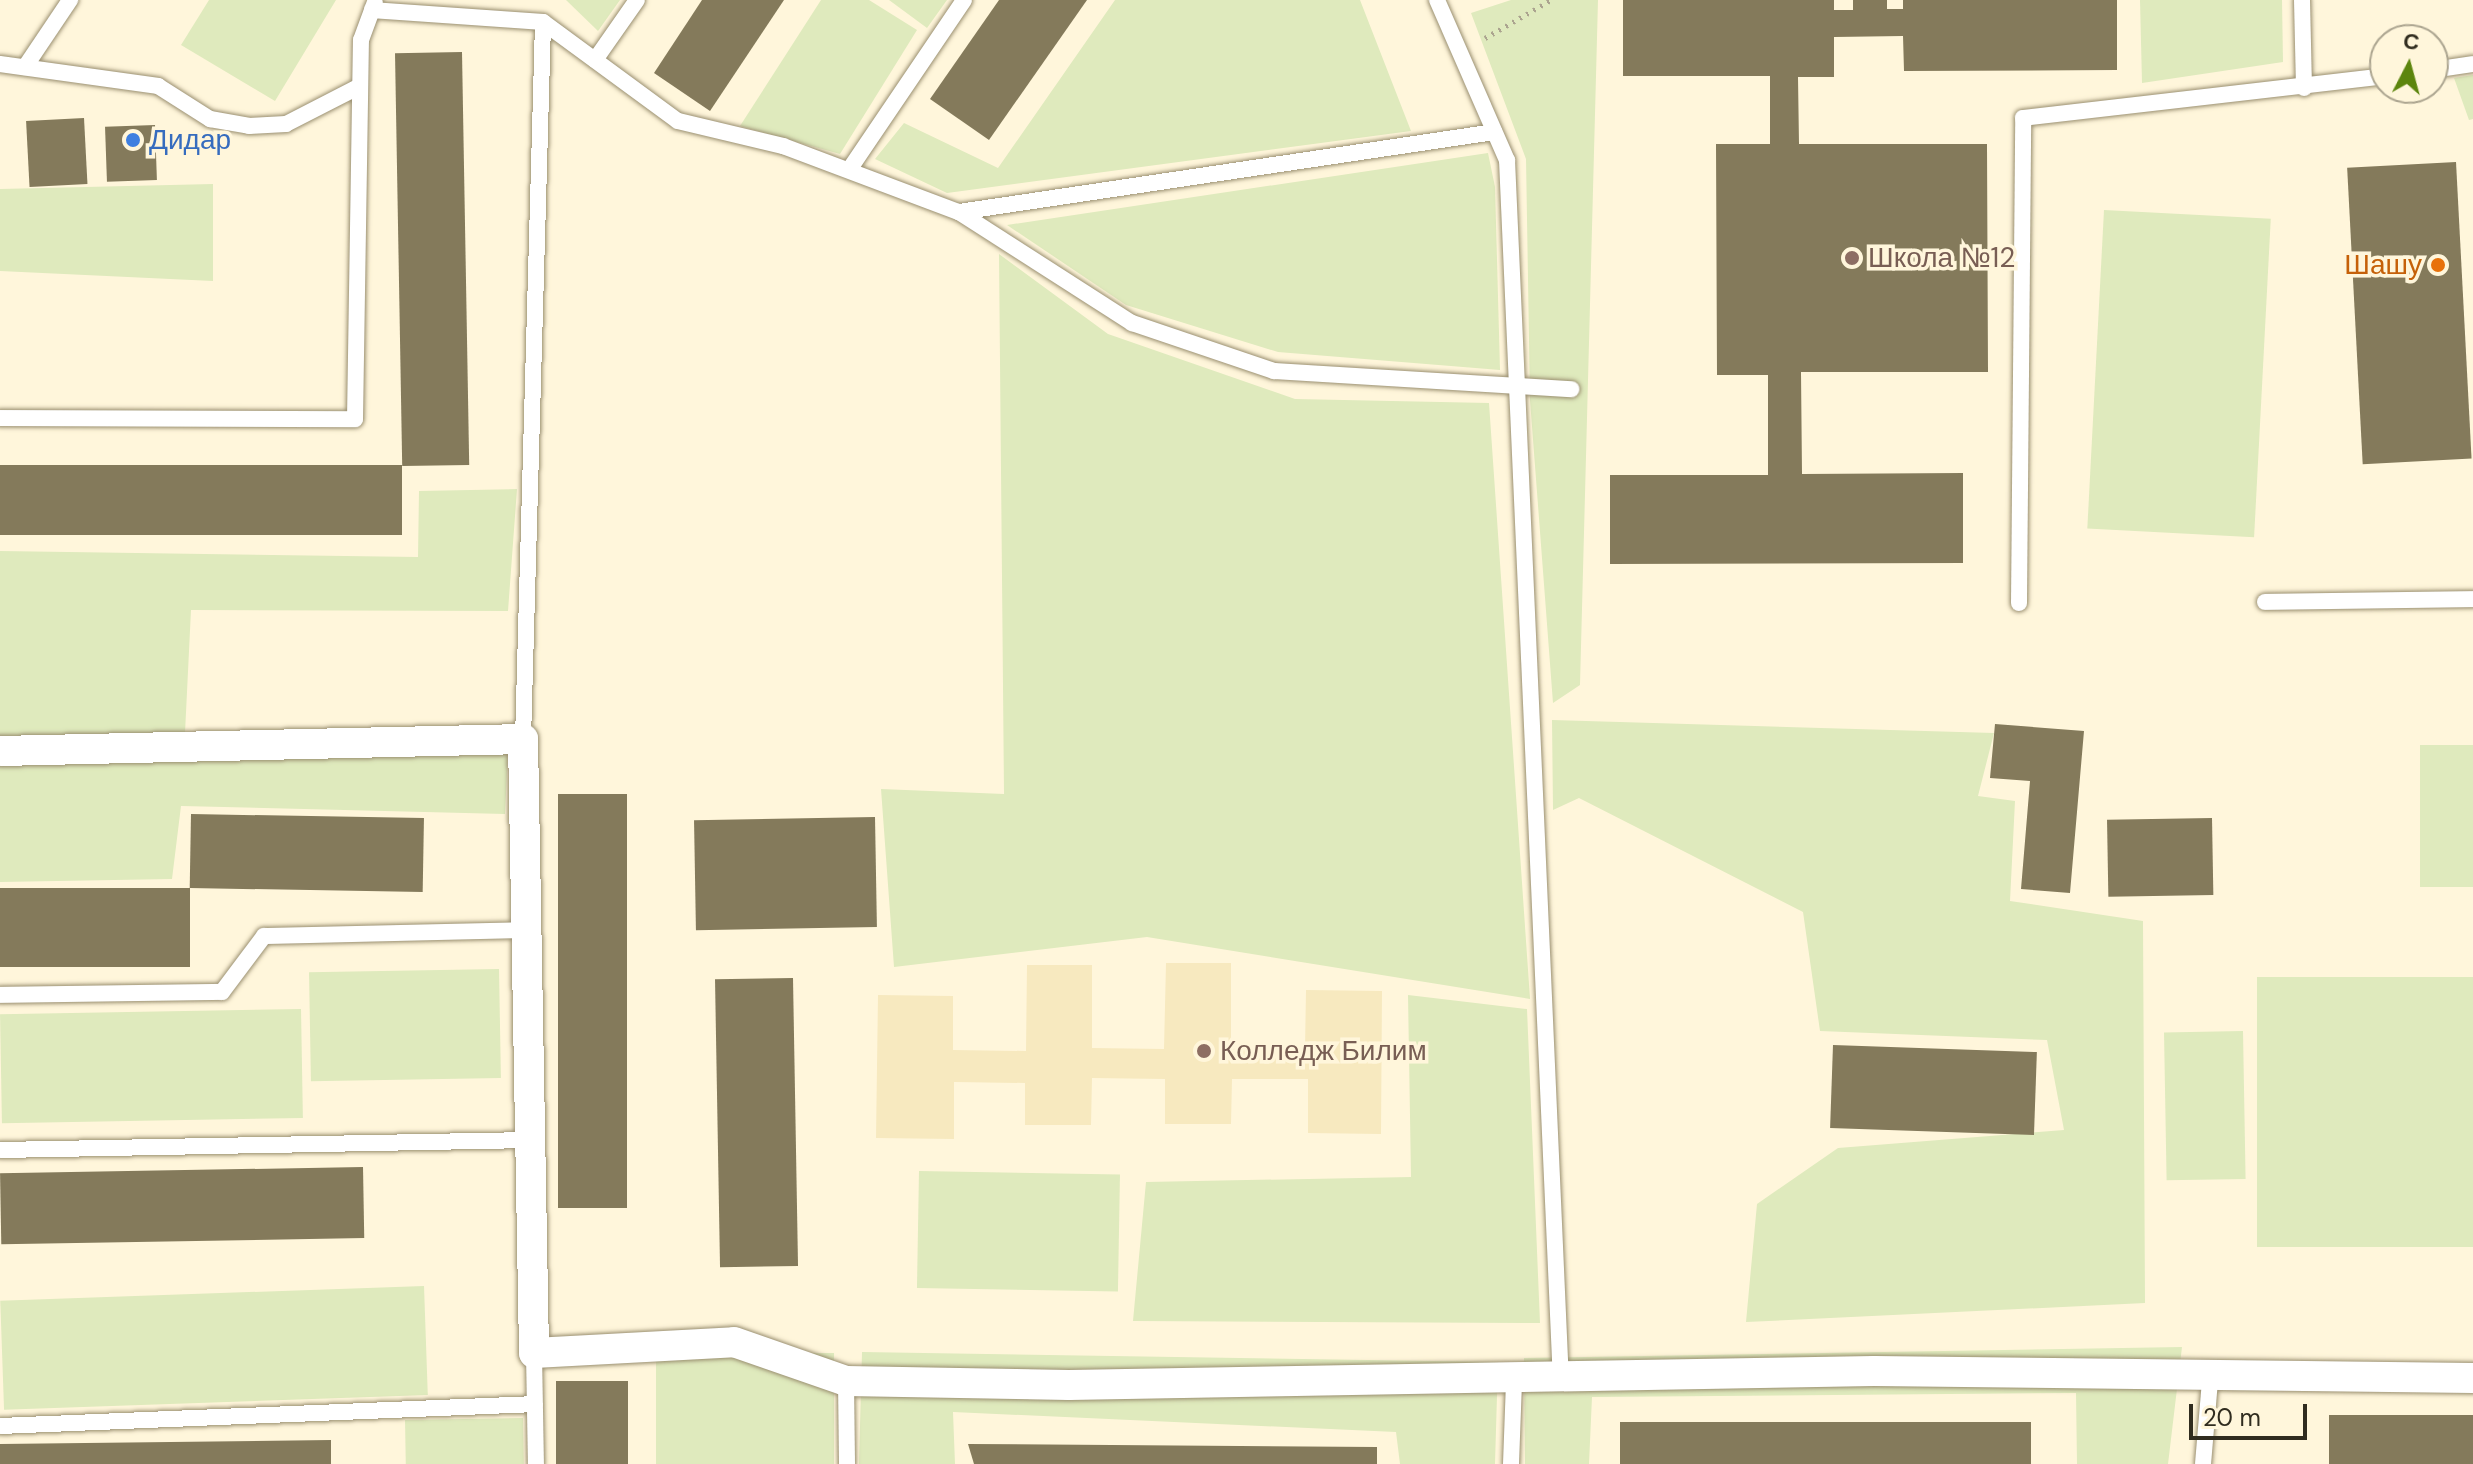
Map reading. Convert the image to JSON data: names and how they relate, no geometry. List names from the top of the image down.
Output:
{
  "places": [
    "Дидар",
    "Школа №12",
    "Шашу",
    "Колледж Билим"
  ],
  "scale_bar": "20 m",
  "north": "top"
}
